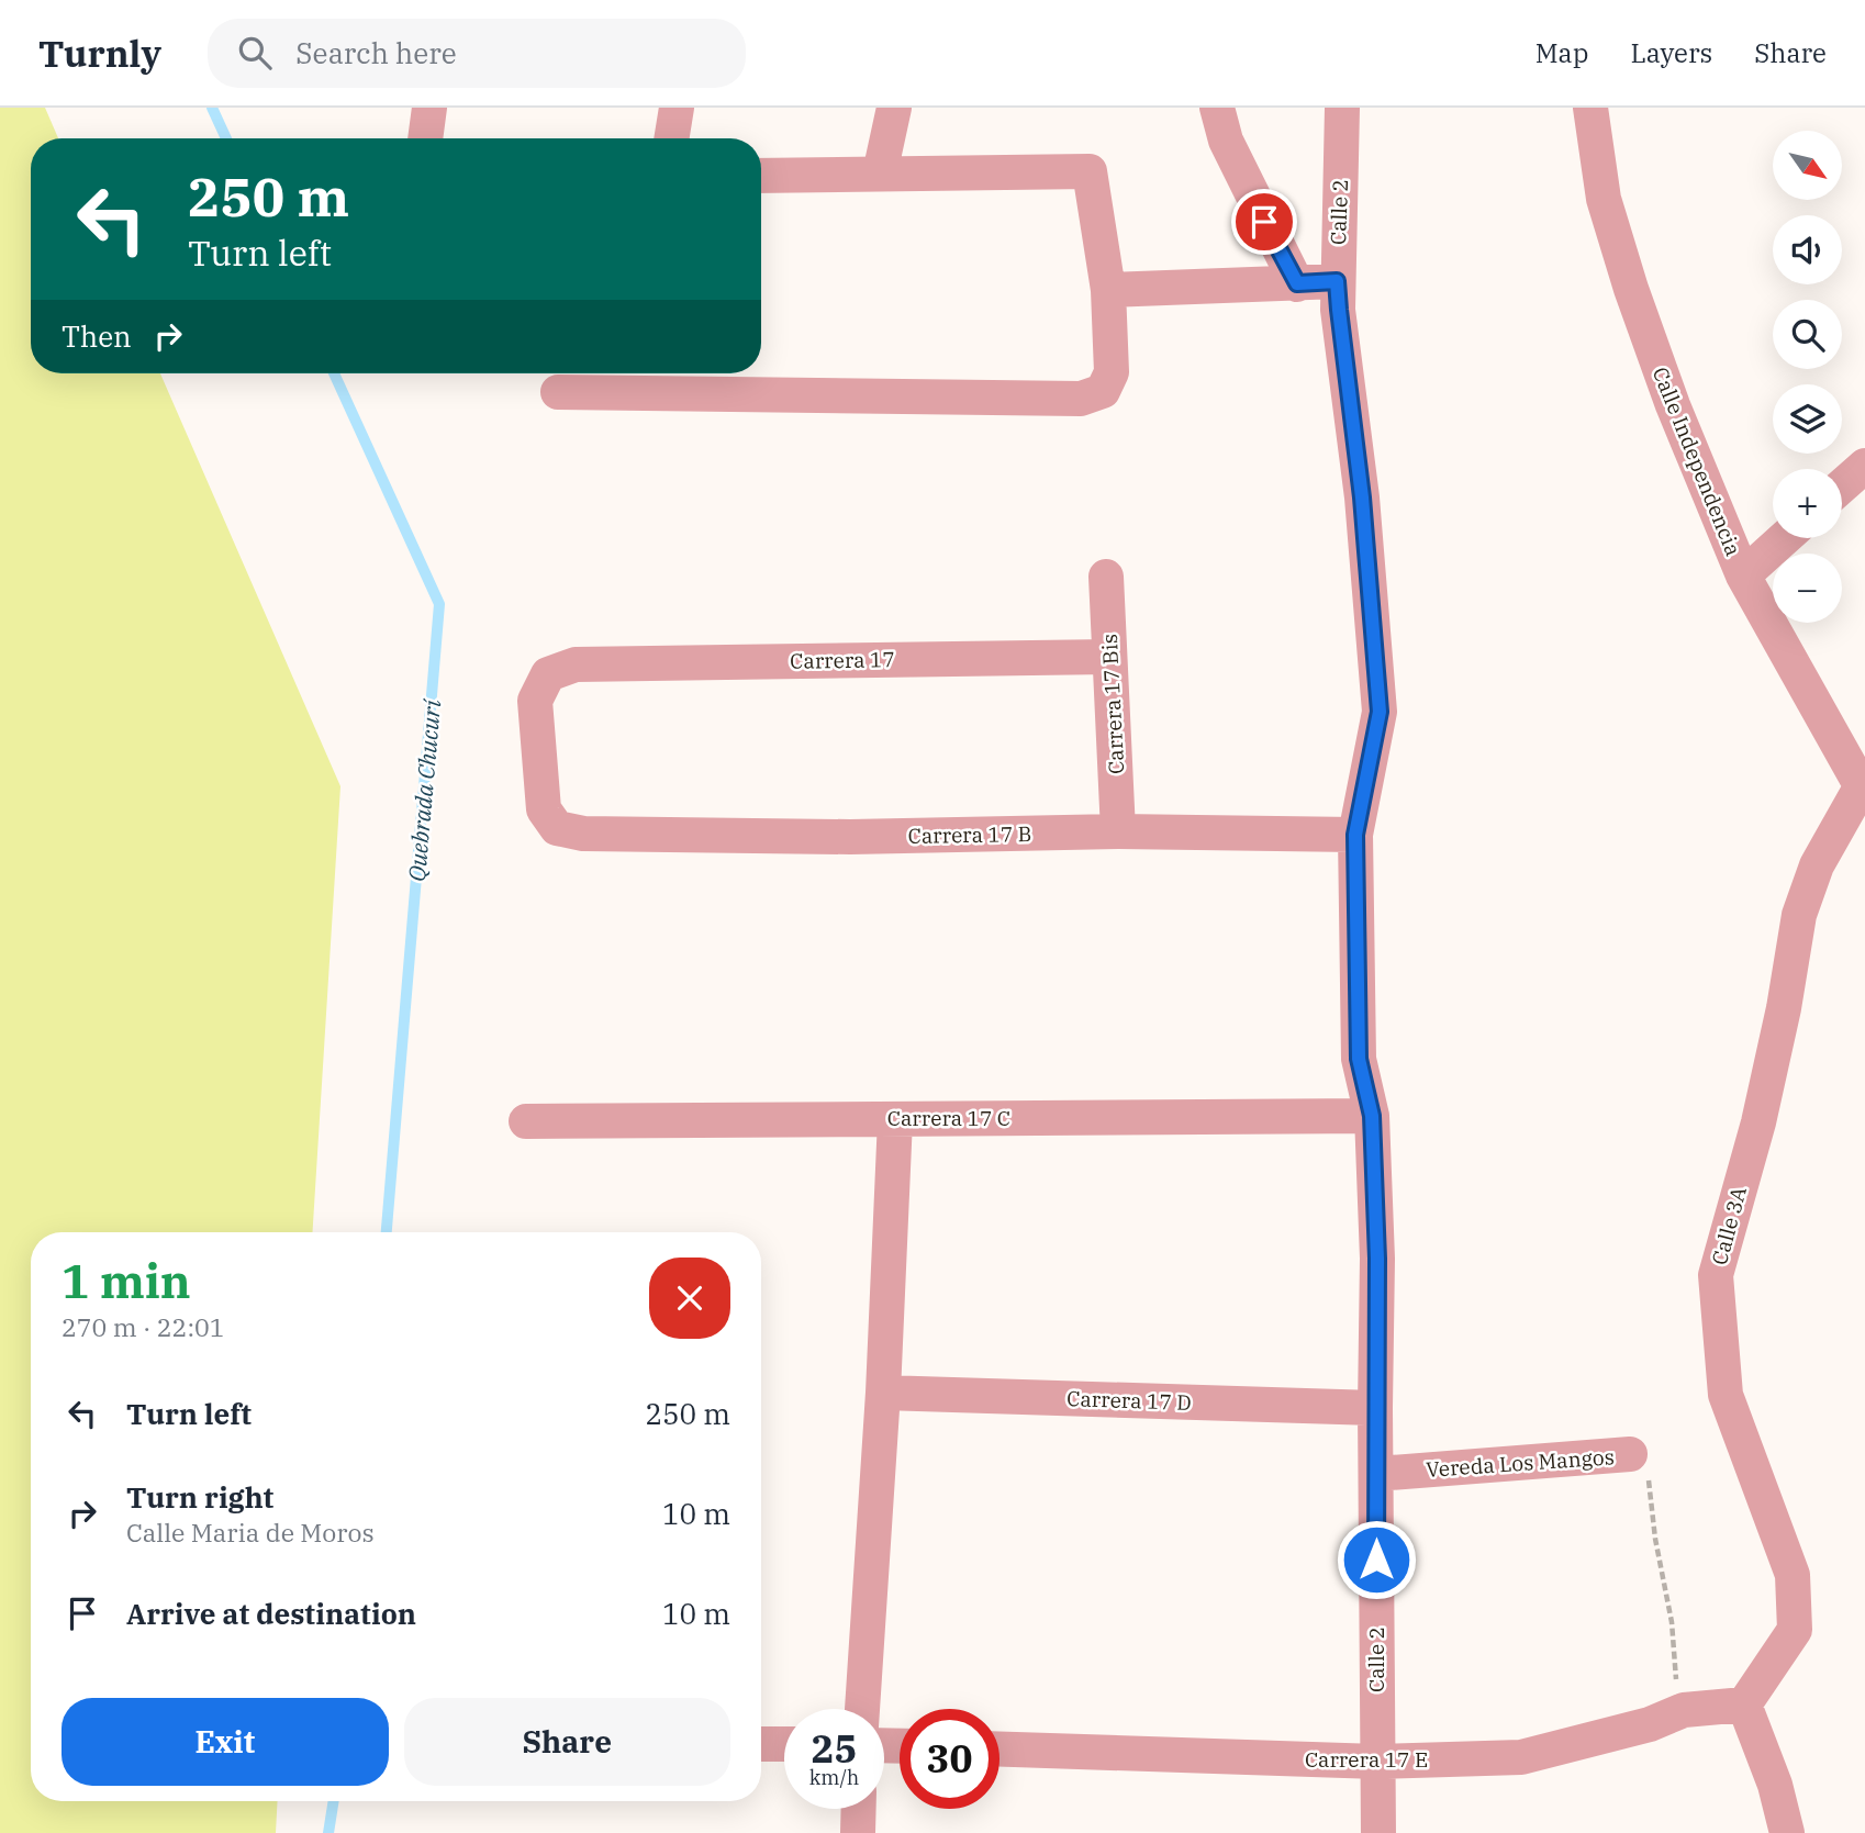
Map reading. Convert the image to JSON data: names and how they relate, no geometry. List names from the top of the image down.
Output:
{
  "streets": {
    "street": [
      "Calle 2",
      "Calle Independencia",
      "Carrera 17",
      "Carrera 17 Bis",
      "Carrera 17 B",
      "Carrera 17 C",
      "Calle 3A",
      "Carrera 17 D",
      "Vereda Los Mangos",
      "Carrera 17 E"
    ]
  },
  "crossings": [
    ["Calle 2", "Carrera 17 B"],
    ["Calle 2", "Carrera 17 C"],
    ["Calle 2", "Carrera 17 D"],
    ["Calle 2", "Vereda Los Mangos"],
    ["Calle 2", "Carrera 17 E"],
    ["Calle Independencia", "Calle 3A"],
    ["Carrera 17", "Carrera 17 Bis"],
    ["Carrera 17", "Carrera 17 B"],
    ["Carrera 17 Bis", "Carrera 17 B"],
    ["Calle 3A", "Carrera 17 E"],
    ["Vereda Los Mangos", "Carrera 17 E"]
  ],
  "water": ["Quebrada Chucurí"],
  "north": "bottom right",
  "page": {
    "header": "Turnly",
    "search": "Search here",
    "nav": ["Map", "Layers", "Share"],
    "map_buttons": ["+", "−"],
    "turn": ["250 m", "Turn left"],
    "then": "Then",
    "heading": ["1 min", "270 m · 22:01"],
    "list": [
      {
        "name": "Turn left",
        "value": "250 m"
      },
      {
        "name": "Turn right",
        "note": "Calle Maria de Moros",
        "value": "10 m"
      },
      {
        "name": "Arrive at destination",
        "value": "10 m"
      }
    ],
    "buttons": ["Exit", "Share"],
    "speed": "25 km/h",
    "limit": "30"
  }
}
